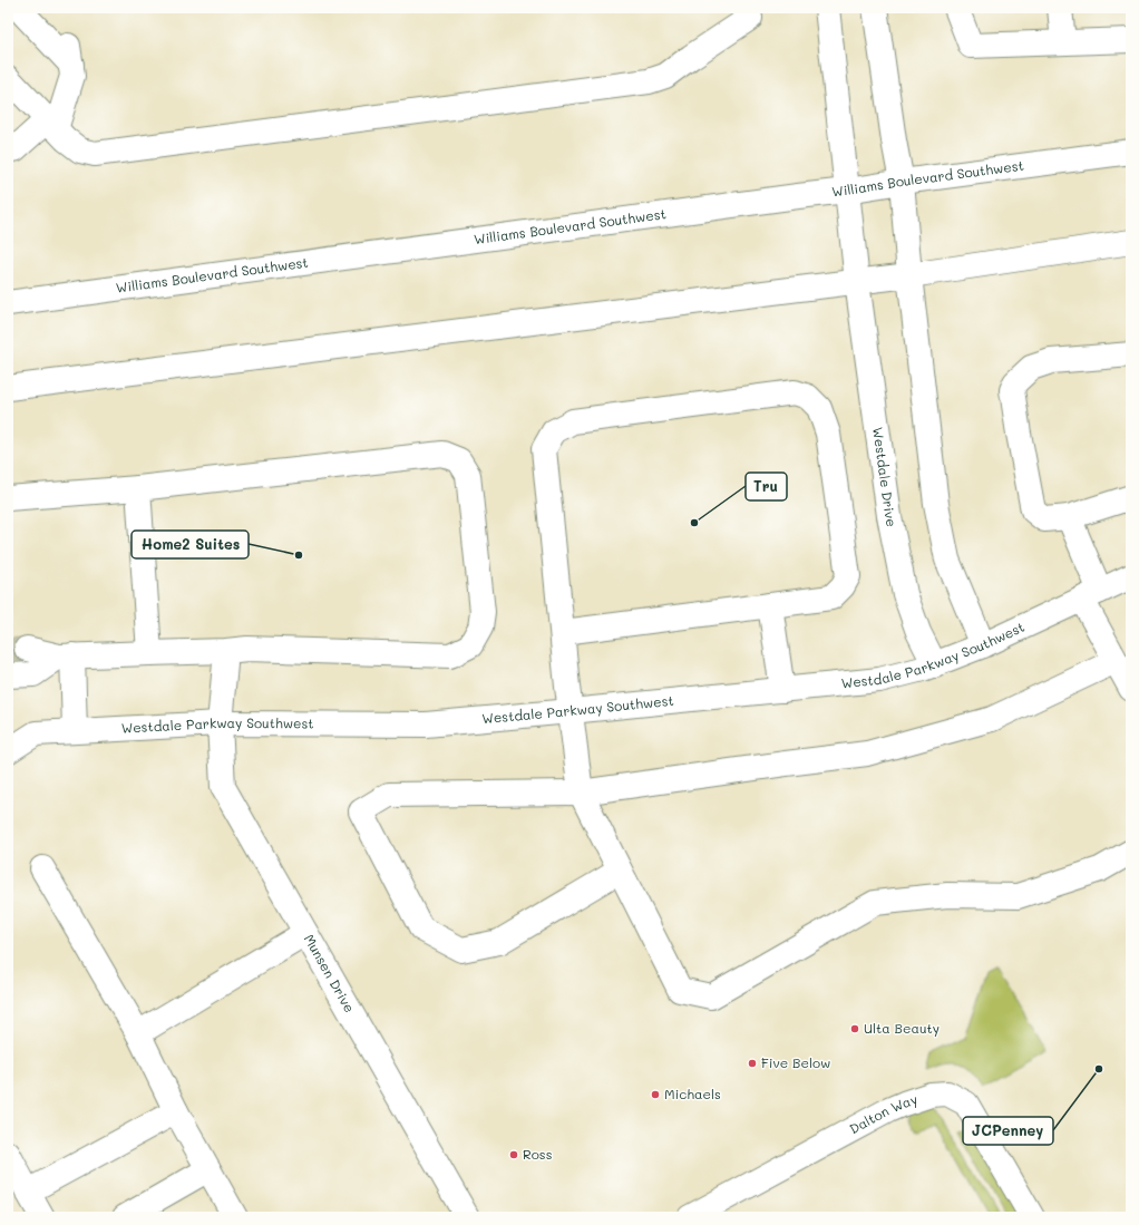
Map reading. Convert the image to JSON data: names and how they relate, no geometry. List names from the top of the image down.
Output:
{
  "streets": {
    "street": [
      "Williams Boulevard Southwest",
      "Westdale Drive",
      "Westdale Parkway Southwest",
      "Munsen Drive",
      "Dalton Way"
    ]
  },
  "crossings": [
    ["Williams Boulevard Southwest", "Westdale Drive"],
    ["Westdale Drive", "Westdale Parkway Southwest"],
    ["Westdale Parkway Southwest", "Munsen Drive"]
  ],
  "places": [
    "Tru",
    "Home2 Suites",
    "Ulta Beauty",
    "Five Below",
    "JCPenney",
    "Michaels",
    "Ross"
  ]
}
